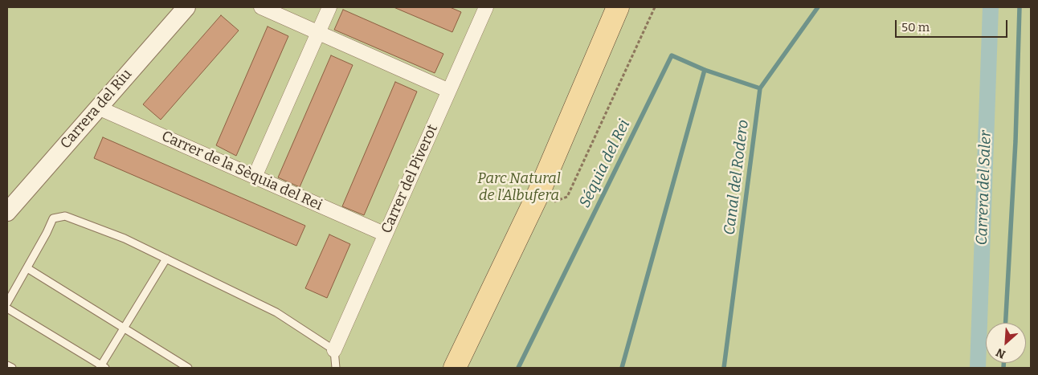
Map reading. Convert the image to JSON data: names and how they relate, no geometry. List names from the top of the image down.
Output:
{
  "streets": {
    "street": ["Carrera del Riu", "Carrer de la Sèquia del Rei", "Carrer del Piverot"]
  },
  "crossings": [
    ["Carrera del Riu", "Carrer de la Sèquia del Rei"],
    ["Carrer de la Sèquia del Rei", "Carrer del Piverot"]
  ],
  "water": ["Séquia del Rei", "Canal del Rodero", "Carrera del Saler"],
  "parks": ["Parc Natural de l'Albufera"],
  "scale_bar": "50 m",
  "north": "bottom left"
}
